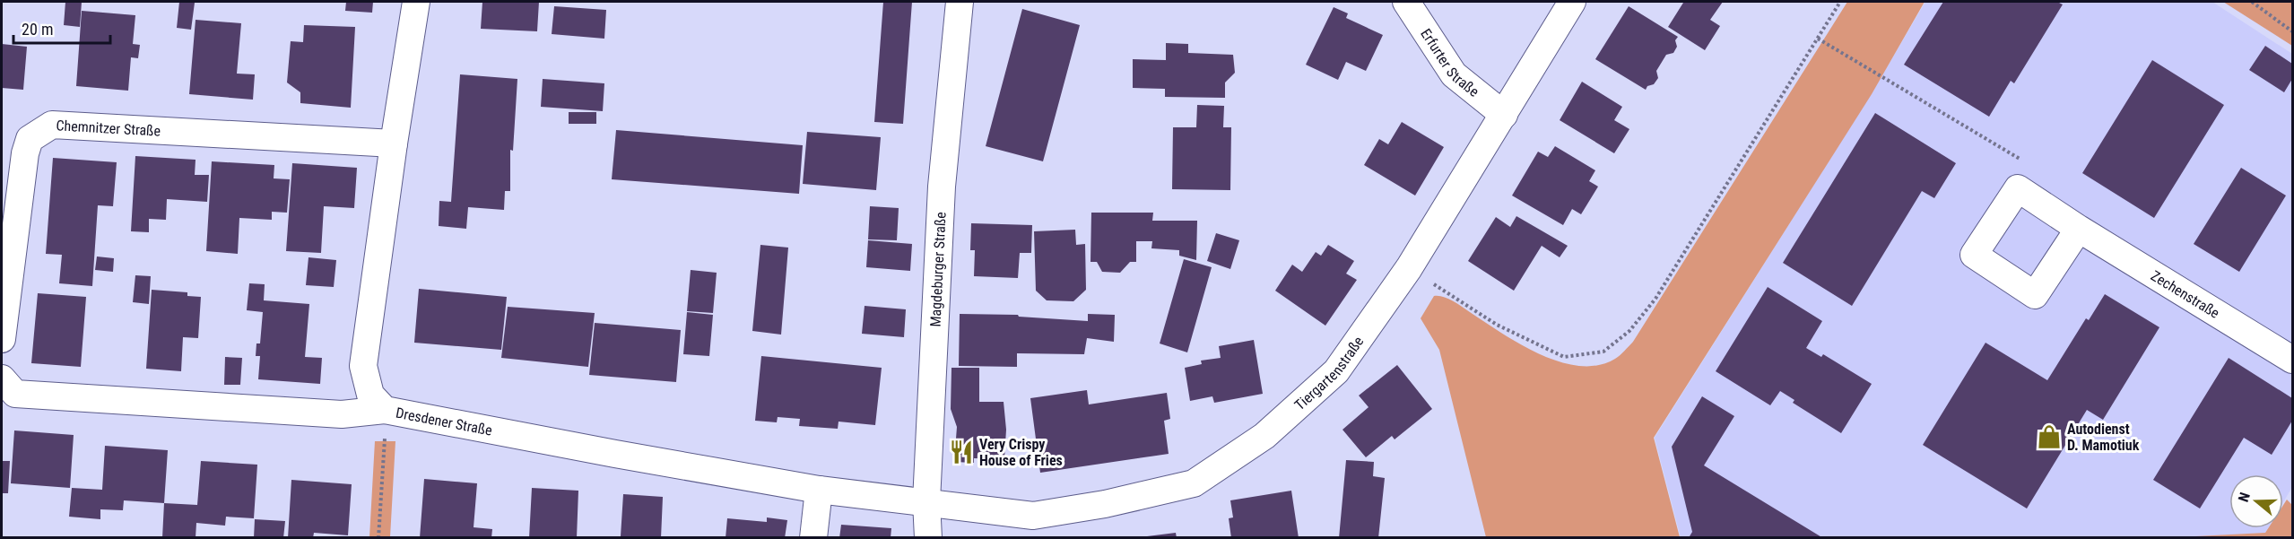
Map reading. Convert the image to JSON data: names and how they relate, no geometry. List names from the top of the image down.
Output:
{
  "streets": {
    "street": [
      "Erfurter Straße",
      "Chemnitzer Straße",
      "Magdeburger Straße",
      "Zechenstraße",
      "Tiergartenstraße",
      "Dresdener Straße"
    ]
  },
  "crossings": [
    ["Erfurter Straße", "Tiergartenstraße"],
    ["Chemnitzer Straße", "Dresdener Straße"],
    ["Magdeburger Straße", "Tiergartenstraße"],
    ["Magdeburger Straße", "Dresdener Straße"],
    ["Tiergartenstraße", "Dresdener Straße"]
  ],
  "places": {
    "shop": ["Autodienst D. Mamotiuk"],
    "restaurant": ["Very Crispy House of Fries"]
  },
  "scale_bar": "20 m",
  "north": "left"
}
